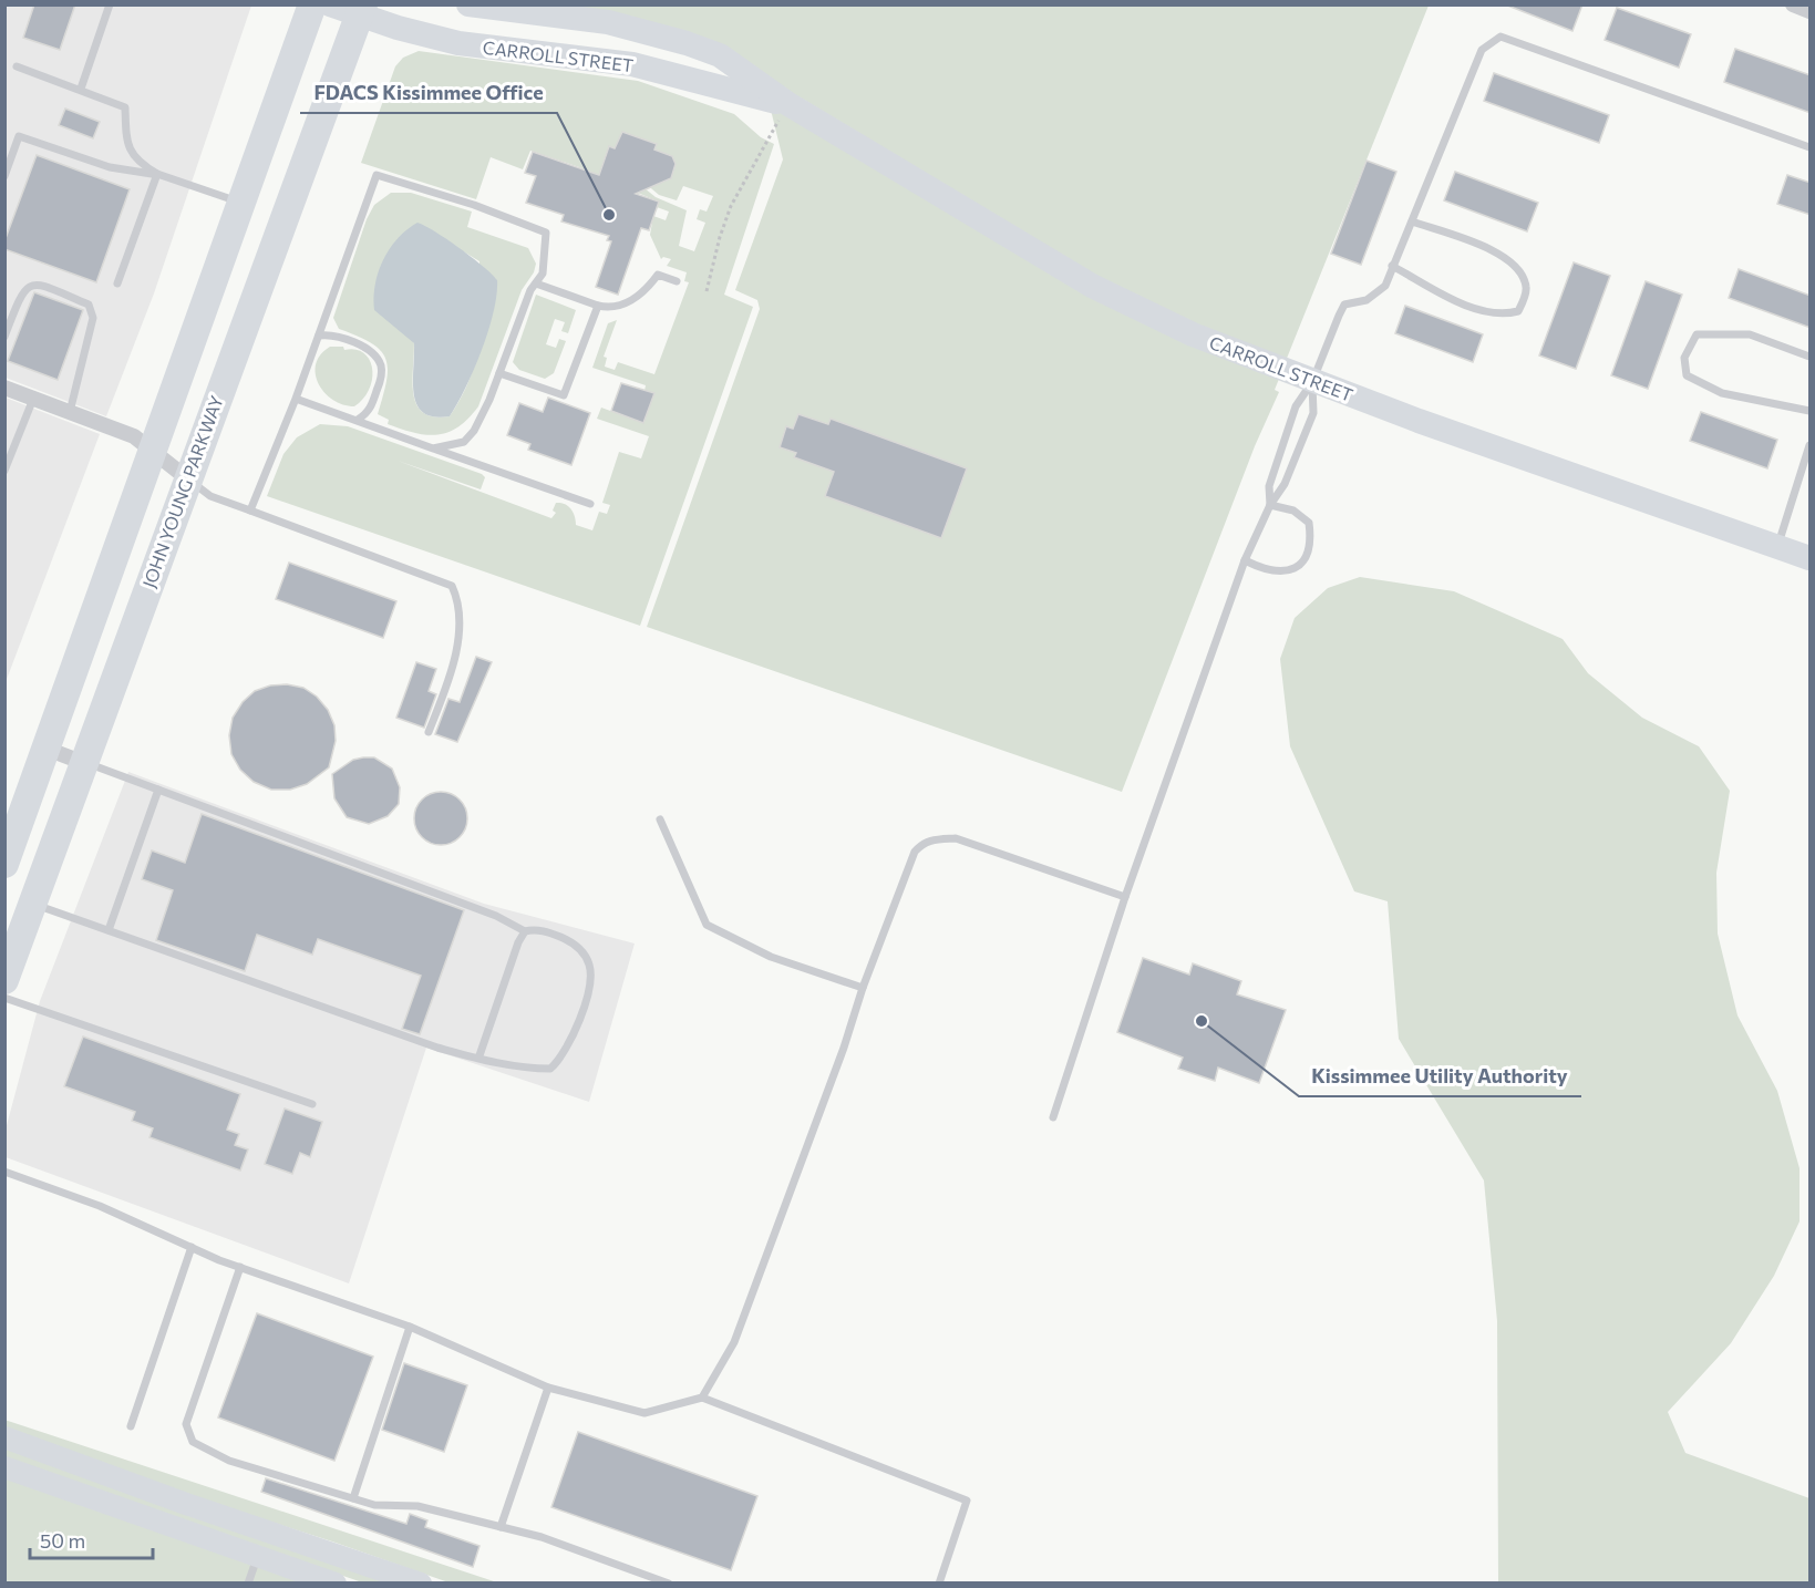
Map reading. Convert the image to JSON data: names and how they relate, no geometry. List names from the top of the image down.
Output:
{
  "streets": {
    "highway": ["JOHN YOUNG PARKWAY"],
    "main road": ["CARROLL STREET"]
  },
  "crossings": [
    ["CARROLL STREET", "JOHN YOUNG PARKWAY"]
  ],
  "places": ["FDACS Kissimmee Office", "Kissimmee Utility Authority"],
  "scale_bar": "50 m"
}
